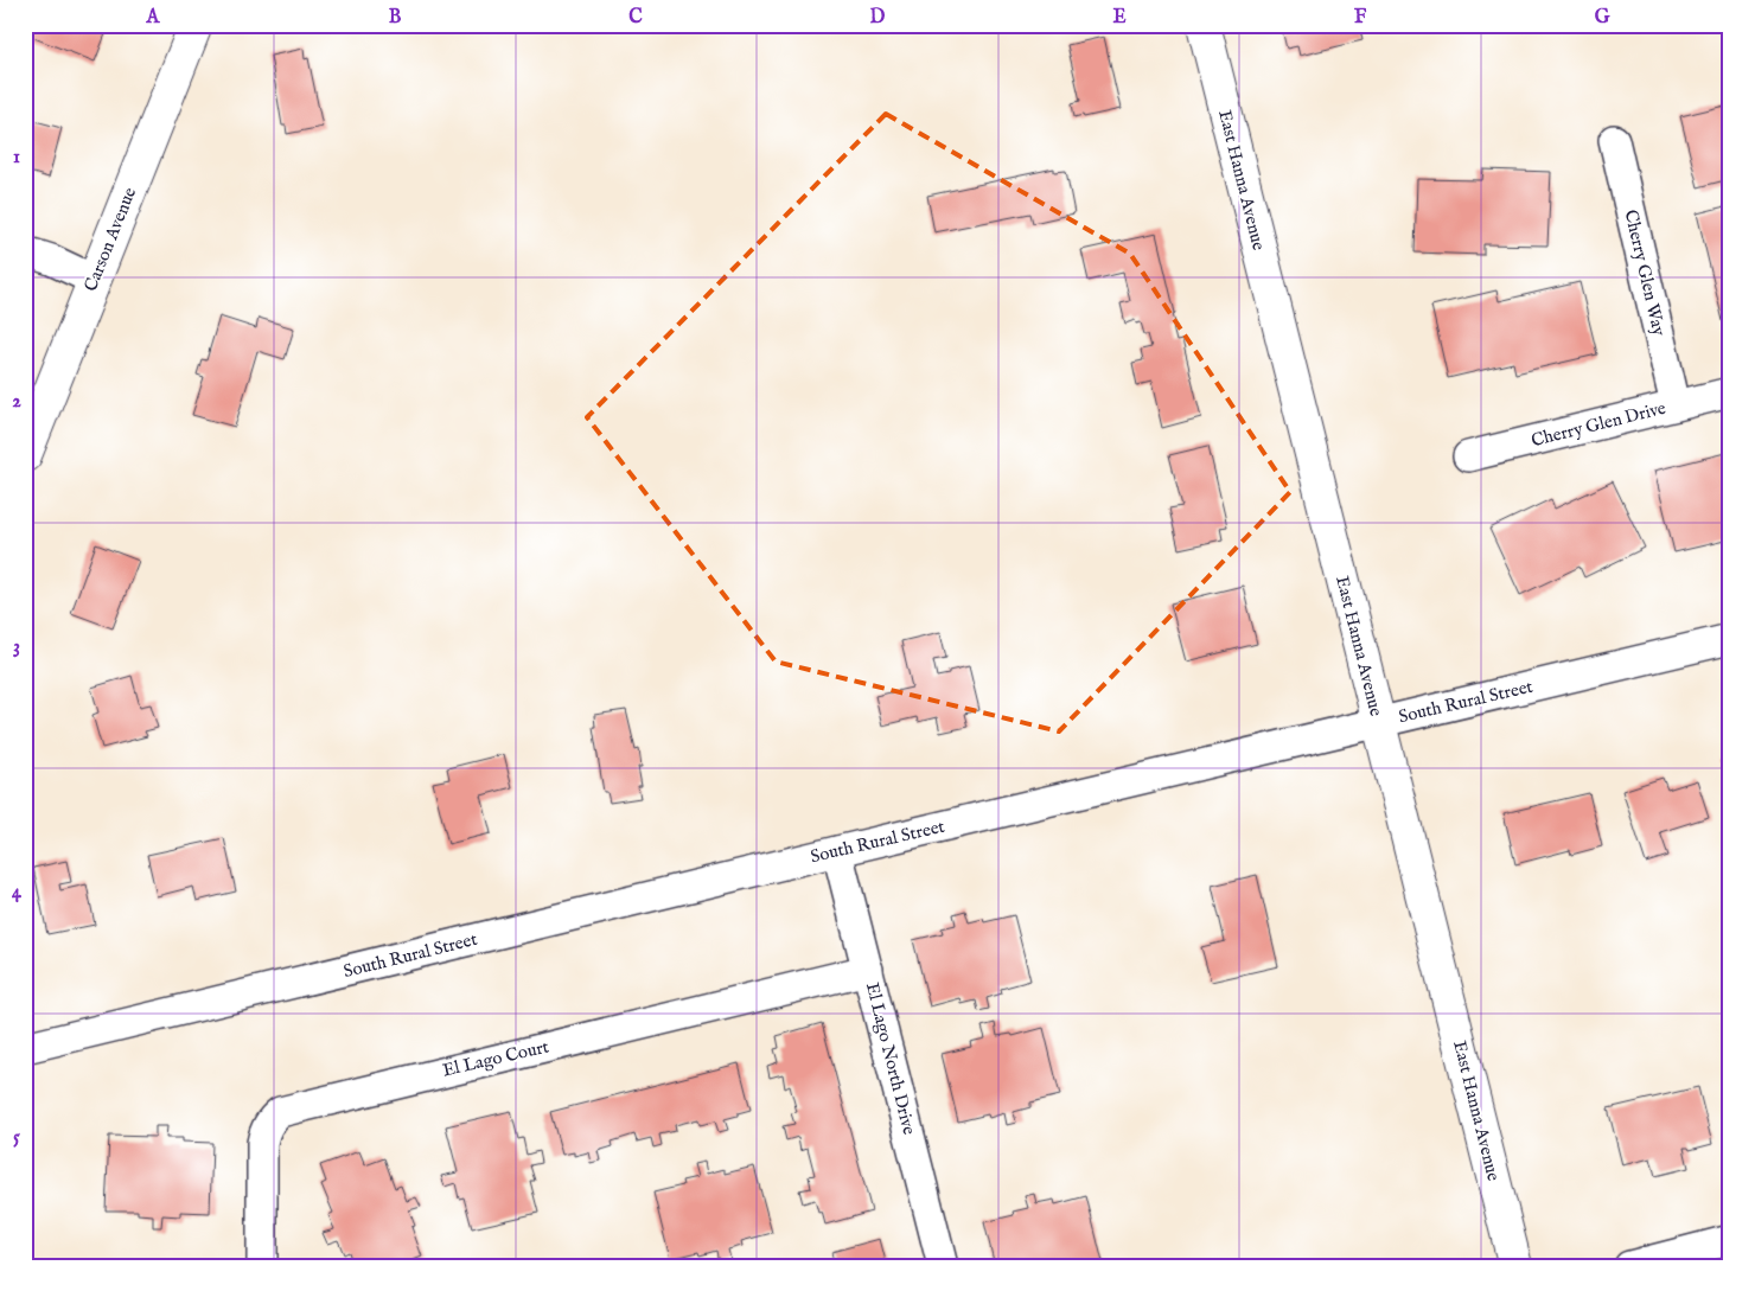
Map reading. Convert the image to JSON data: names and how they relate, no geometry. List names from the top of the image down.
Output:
{
  "streets": {
    "main road": ["East Hanna Avenue", "Carson Avenue"],
    "street": [
      "Cherry Glen Way",
      "Cherry Glen Drive",
      "South Rural Street",
      "El Lago Court",
      "El Lago North Drive"
    ]
  },
  "crossings": [
    ["East Hanna Avenue", "South Rural Street"],
    ["Cherry Glen Way", "Cherry Glen Drive"],
    ["South Rural Street", "El Lago North Drive"],
    ["El Lago Court", "El Lago North Drive"]
  ],
  "grid": {
    "columns": [
      "A",
      "B",
      "C",
      "D",
      "E",
      "F",
      "G"
    ],
    "rows": [
      "1",
      "2",
      "3",
      "4",
      "5"
    ]
  }
}
